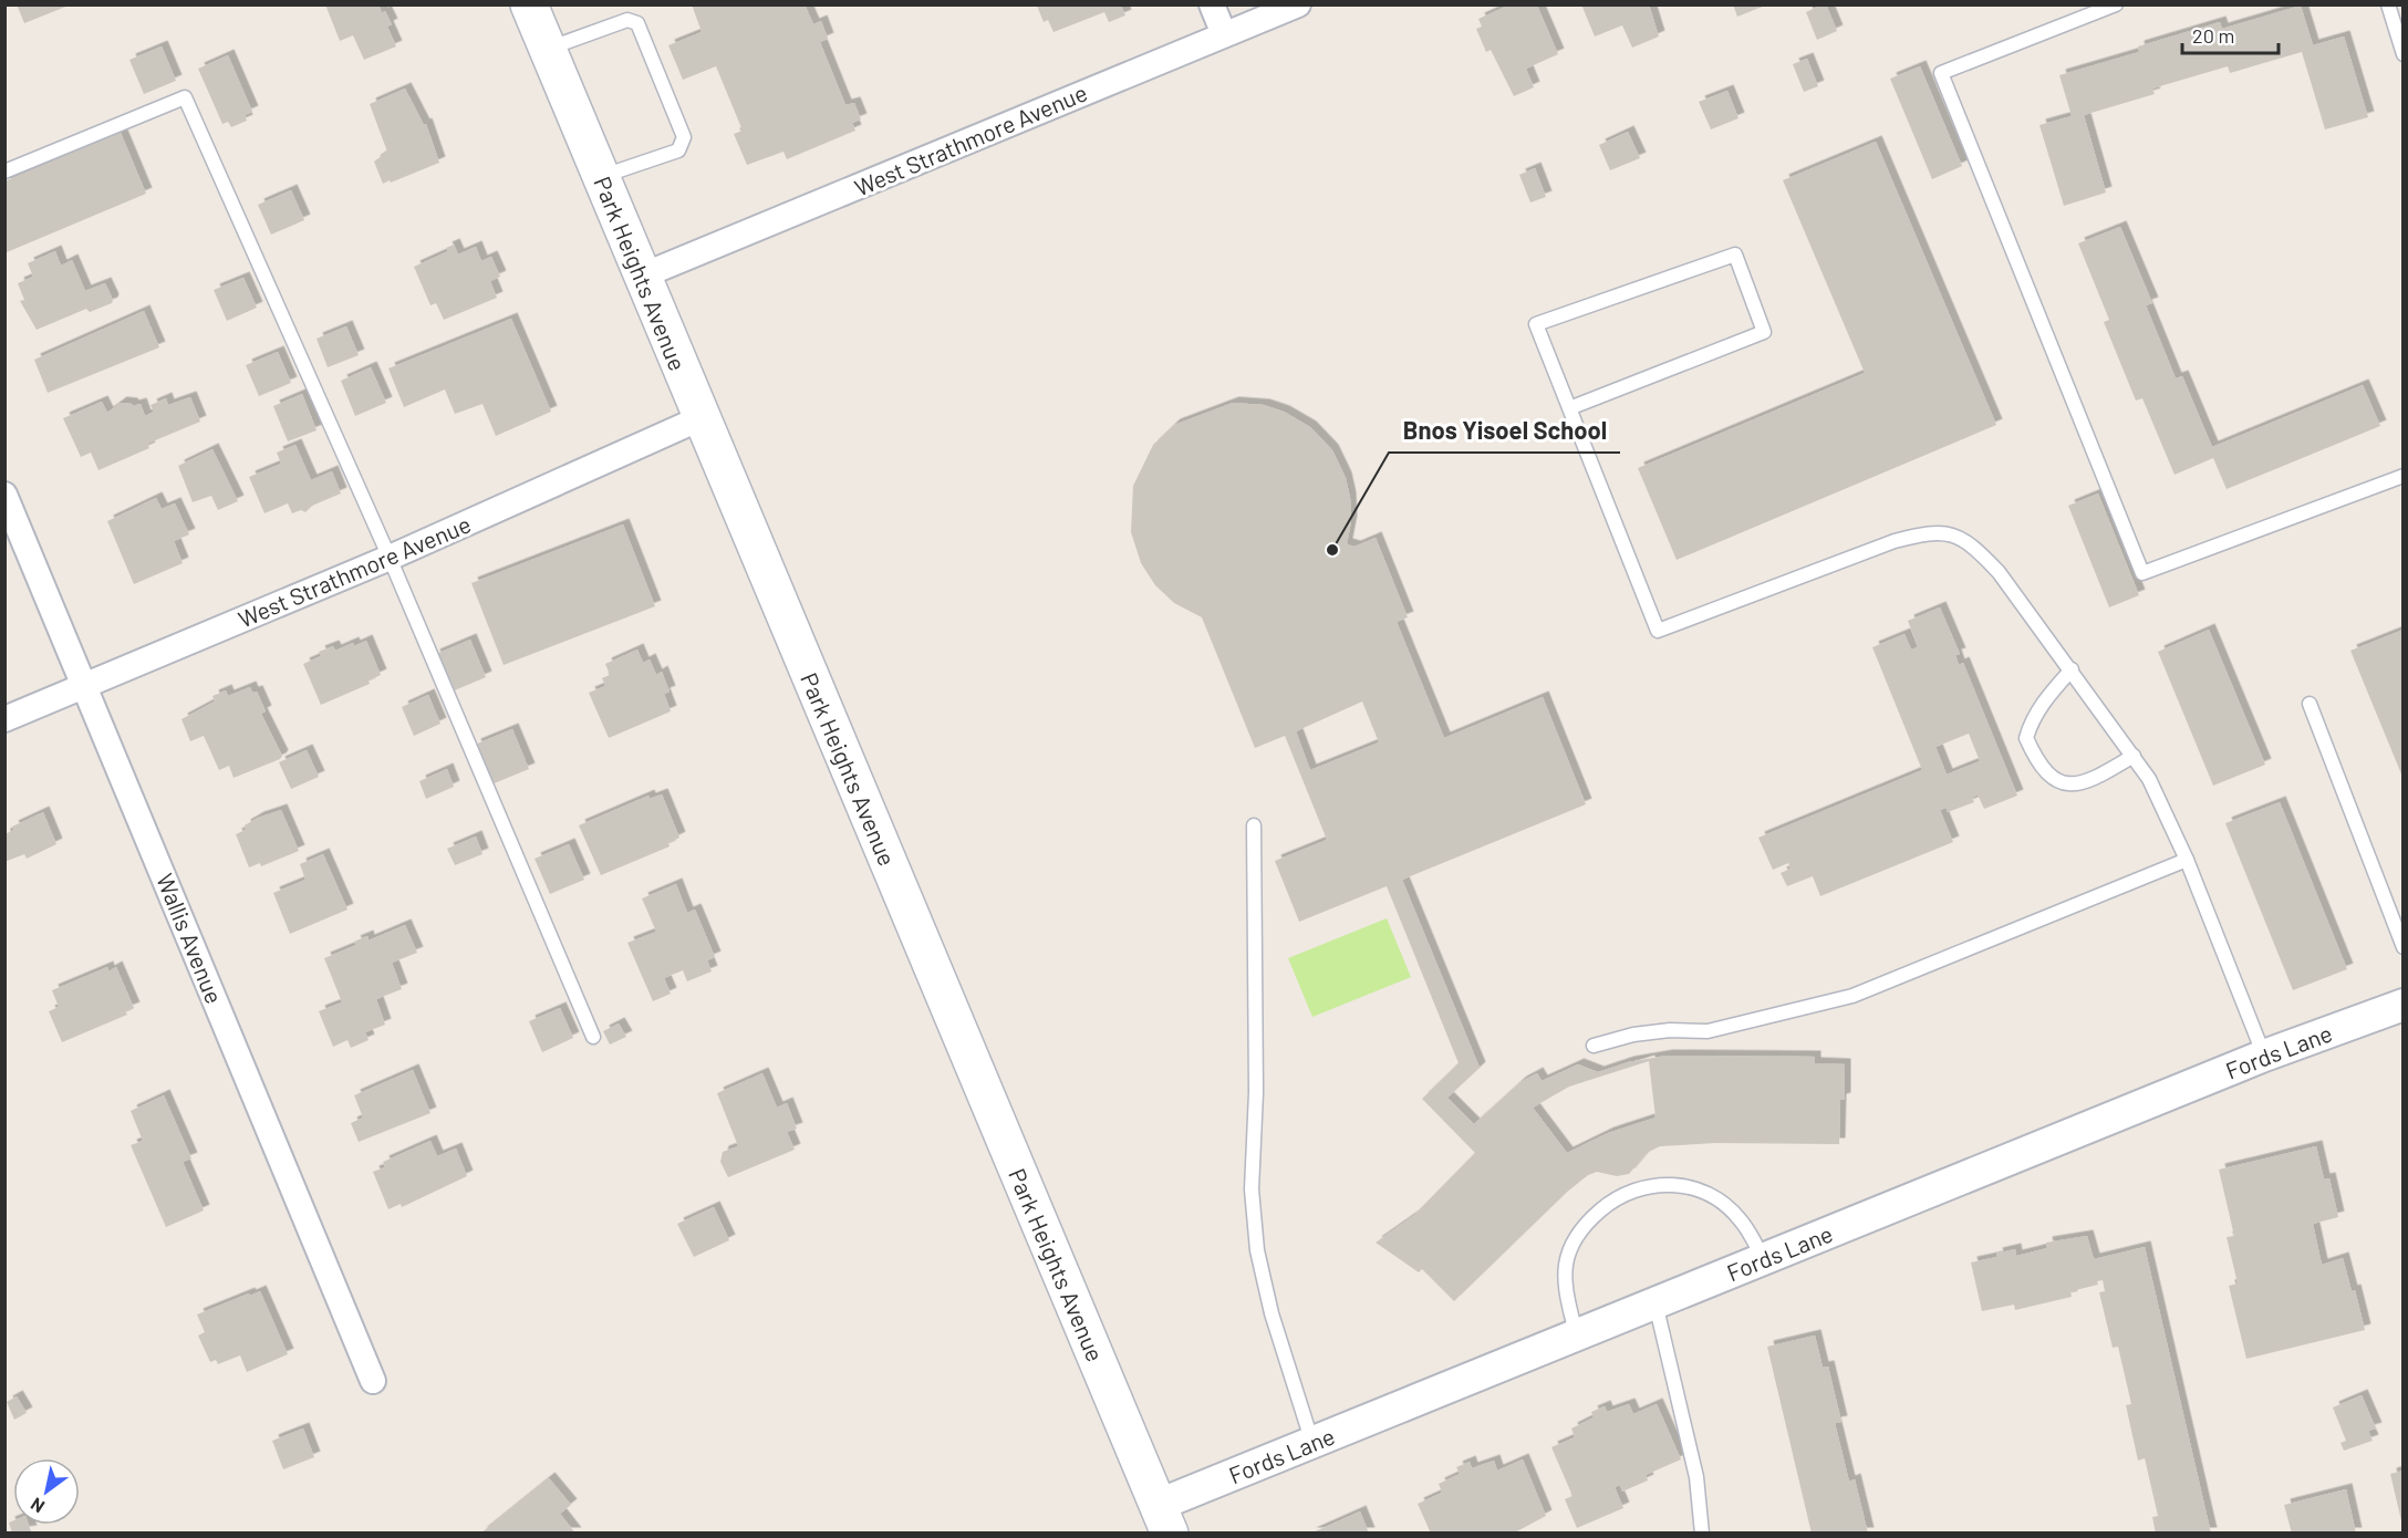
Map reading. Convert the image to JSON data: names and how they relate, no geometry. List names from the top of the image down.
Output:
{
  "streets": {
    "main road": ["Park Heights Avenue"],
    "street": ["West Strathmore Avenue", "Wallis Avenue", "Fords Lane"]
  },
  "crossings": [
    ["West Strathmore Avenue", "Park Heights Avenue"],
    ["West Strathmore Avenue", "Wallis Avenue"],
    ["Park Heights Avenue", "Fords Lane"]
  ],
  "places": ["Bnos Yisoel School"],
  "scale_bar": "20 m",
  "north": "bottom left"
}
